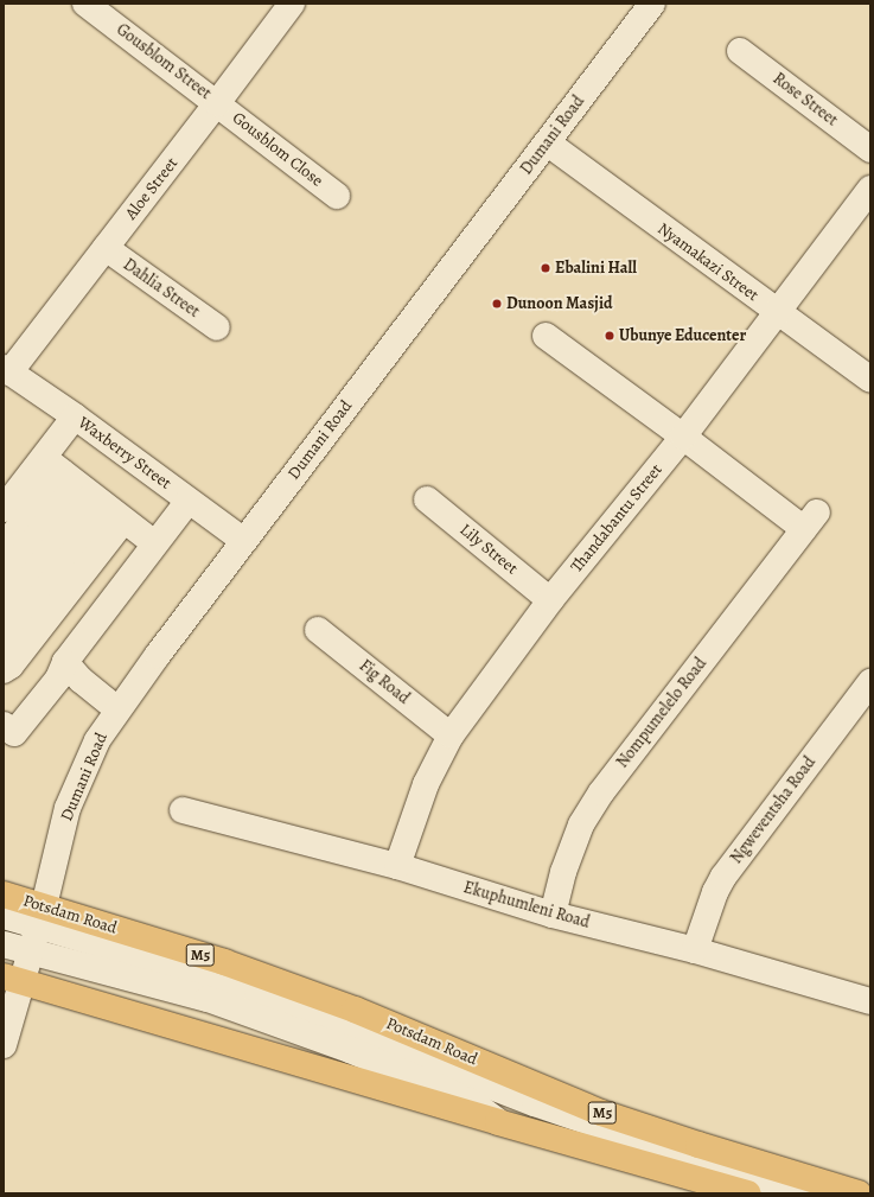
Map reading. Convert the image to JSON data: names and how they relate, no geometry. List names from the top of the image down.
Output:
{
  "streets": {
    "main road": ["Potsdam Road", "M5"],
    "street": [
      "Gousblom Street",
      "Rose Street",
      "Dumani Road",
      "Gousblom Close",
      "Aloe Street",
      "Nyamakazi Street",
      "Dahlia Street",
      "Waxberry Street",
      "Thandabantu Street",
      "Lily Street",
      "Fig Road",
      "Nompumelelo Road",
      "Ngweventsha Road",
      "Ekuphumleni Road"
    ]
  },
  "crossings": [
    ["Gousblom Street", "Gousblom Close"],
    ["Gousblom Street", "Aloe Street"],
    ["Dumani Road", "Nyamakazi Street"],
    ["Dumani Road", "Waxberry Street"],
    ["Dumani Road", "Potsdam Road"],
    ["Dumani Road", "M5"],
    ["Gousblom Close", "Aloe Street"],
    ["Aloe Street", "Dahlia Street"],
    ["Aloe Street", "Waxberry Street"],
    ["Nyamakazi Street", "Thandabantu Street"],
    ["Thandabantu Street", "Lily Street"],
    ["Thandabantu Street", "Fig Road"],
    ["Thandabantu Street", "Nompumelelo Road"],
    ["Thandabantu Street", "Ekuphumleni Road"],
    ["Nompumelelo Road", "Ekuphumleni Road"],
    ["Ngweventsha Road", "Ekuphumleni Road"]
  ],
  "places": ["Ebalini Hall", "Dunoon Masjid", "Ubunye Educenter"]
}
